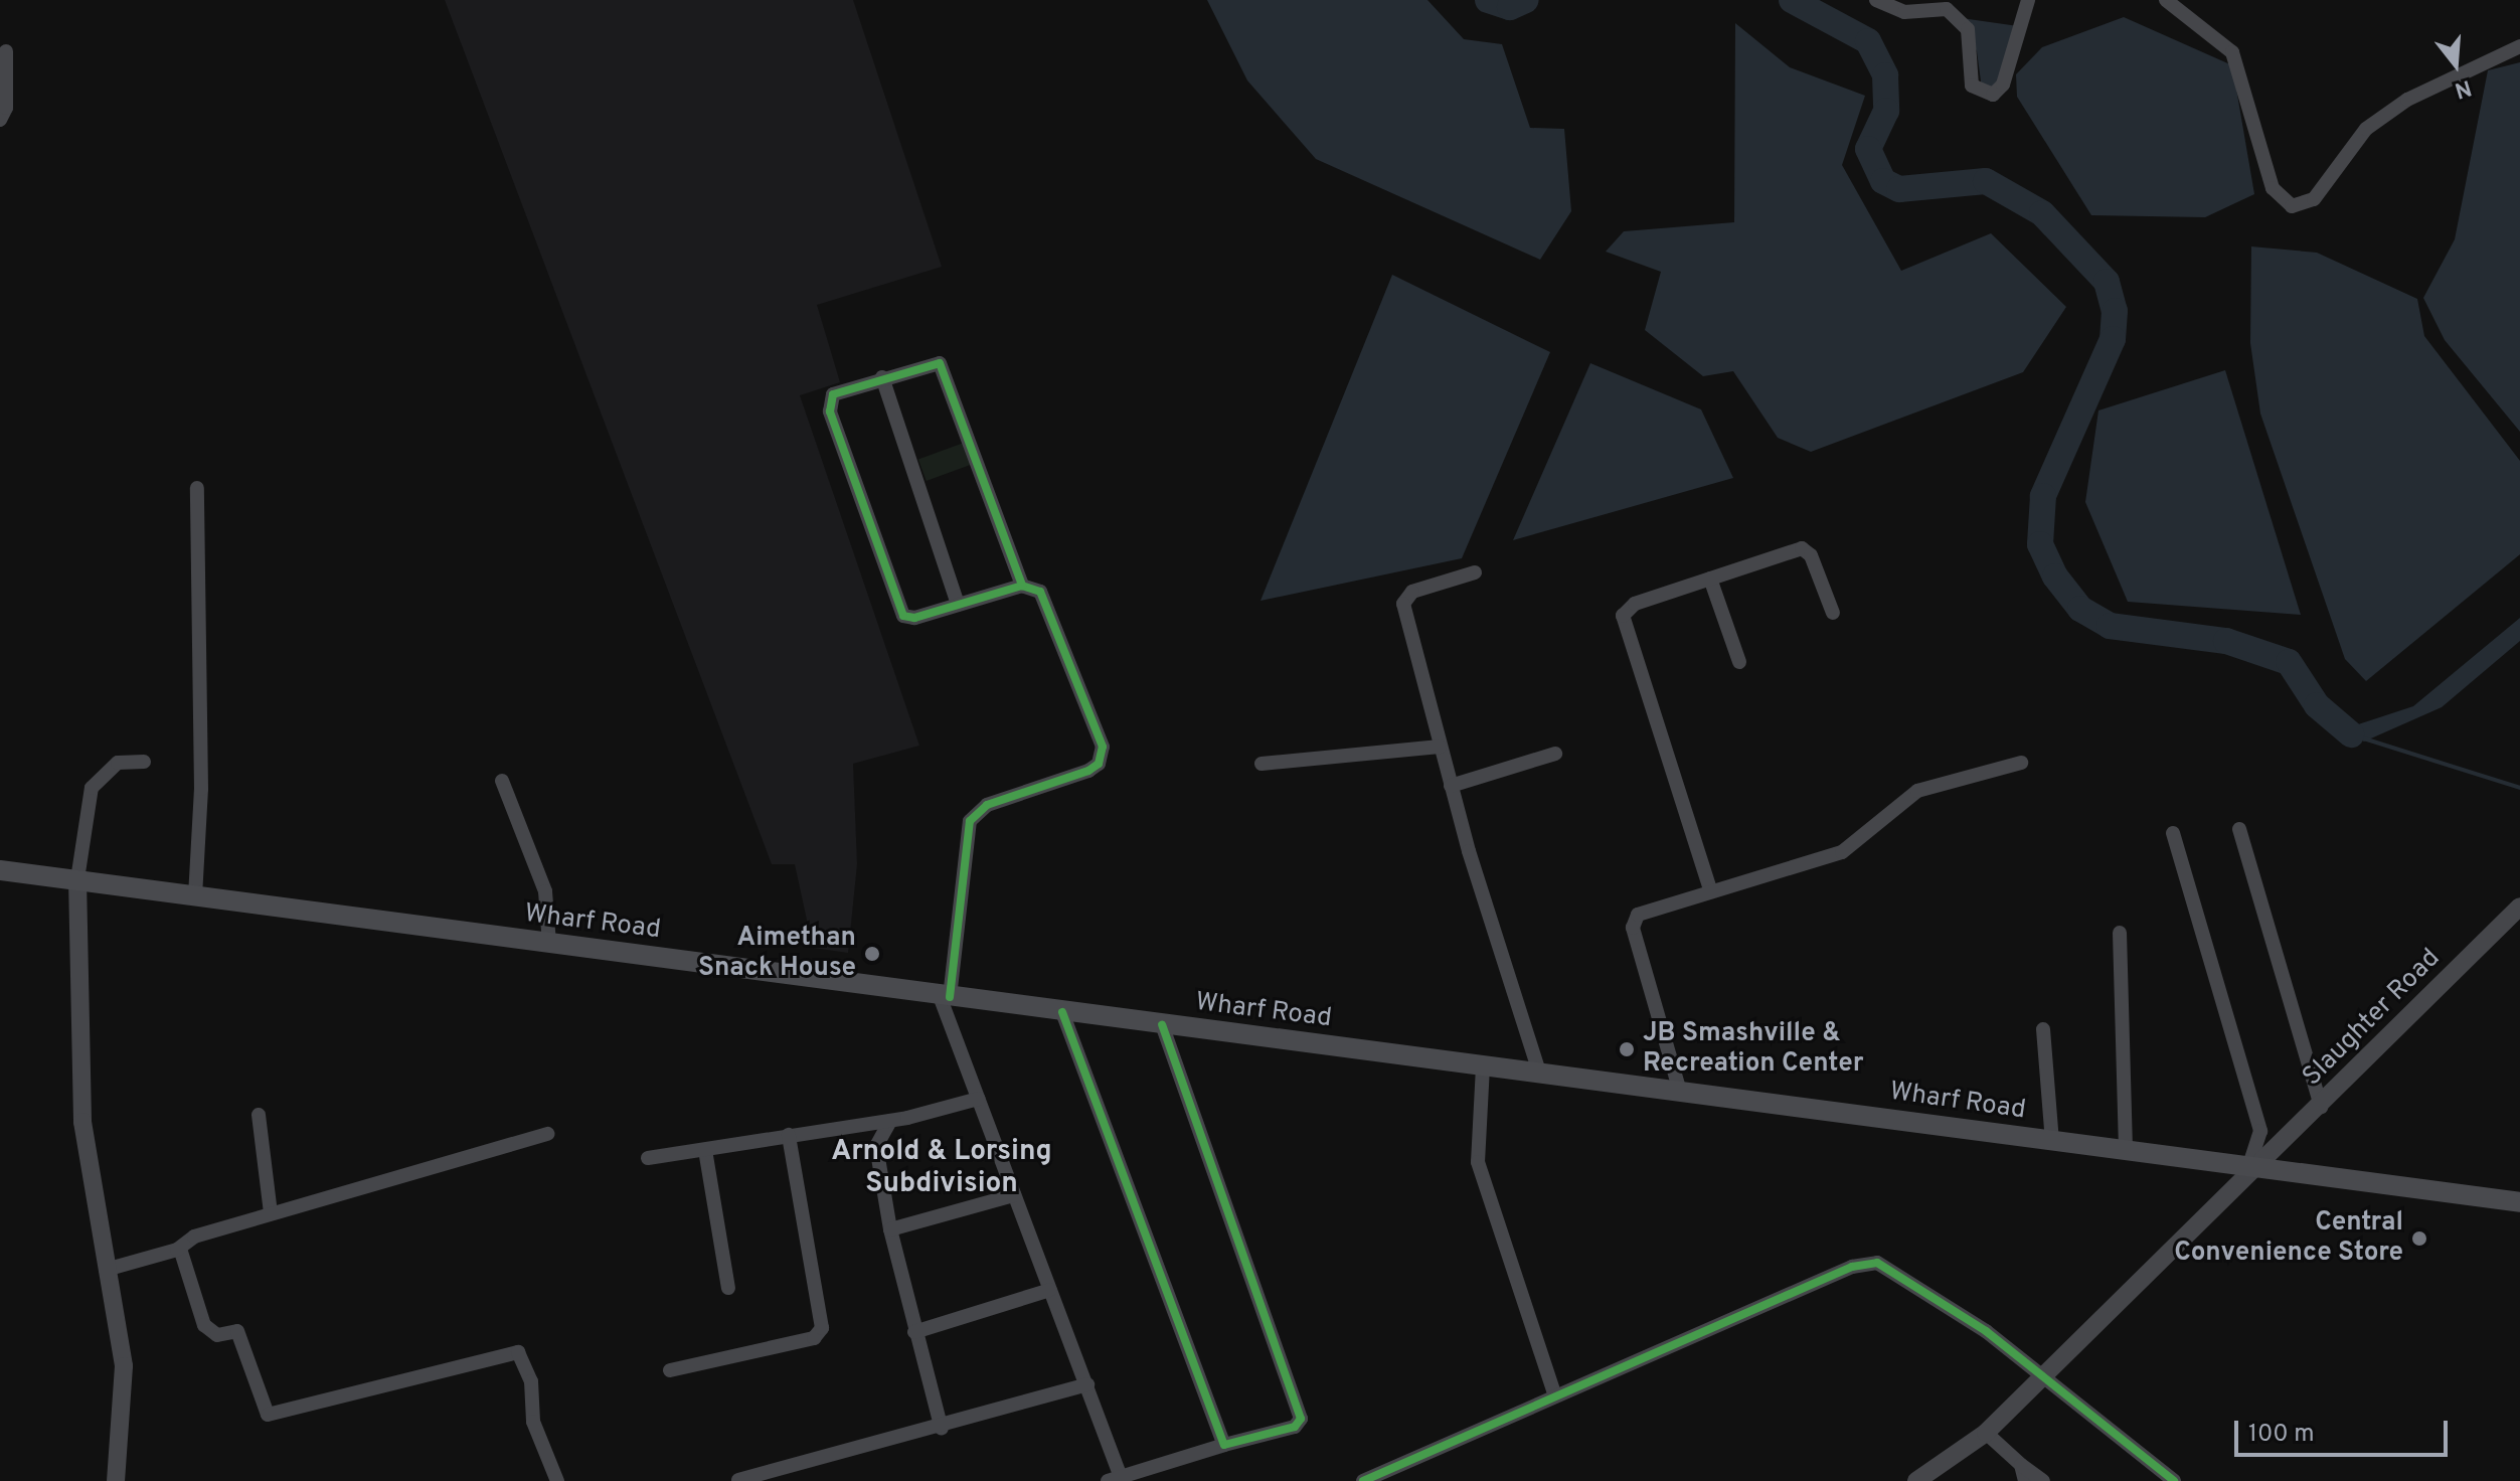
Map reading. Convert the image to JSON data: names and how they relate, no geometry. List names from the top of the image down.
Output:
{
  "streets": {
    "main road": ["Wharf Road"],
    "street": ["Slaughter Road"]
  },
  "crossings": [
    ["Wharf Road", "Slaughter Road"]
  ],
  "districts": ["Arnold & Lorsing Subdivision"],
  "places": ["Aimethan Snack House", "JB Smashville & Recreation Center", "Central Convenience Store"],
  "scale_bar": "100 m",
  "north": "bottom"
}
